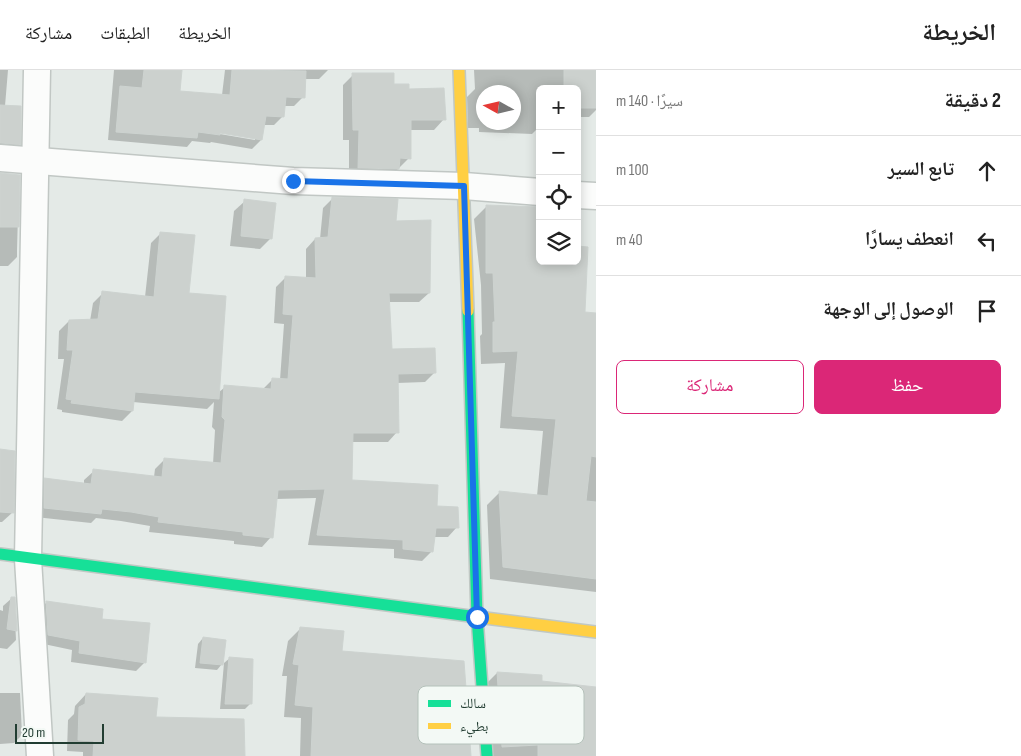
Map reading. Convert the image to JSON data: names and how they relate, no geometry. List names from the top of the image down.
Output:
{
  "legend": ["سالك", "بطيء"],
  "scale_bar": "20 m",
  "north": "left",
  "page": {
    "header": "الخريطة",
    "nav": ["الخريطة", "الطبقات", "مشاركة"],
    "heading": ["2 دقيقة", "سيرًا · 140 m"],
    "map_buttons": ["+", "−"],
    "list": [
      ["تابع السير", "100 m"],
      ["انعطف يسارًا", "40 m"],
      "الوصول إلى الوجهة"
    ],
    "buttons": ["حفظ", "مشاركة"],
    "scale": "20 m"
  }
}
